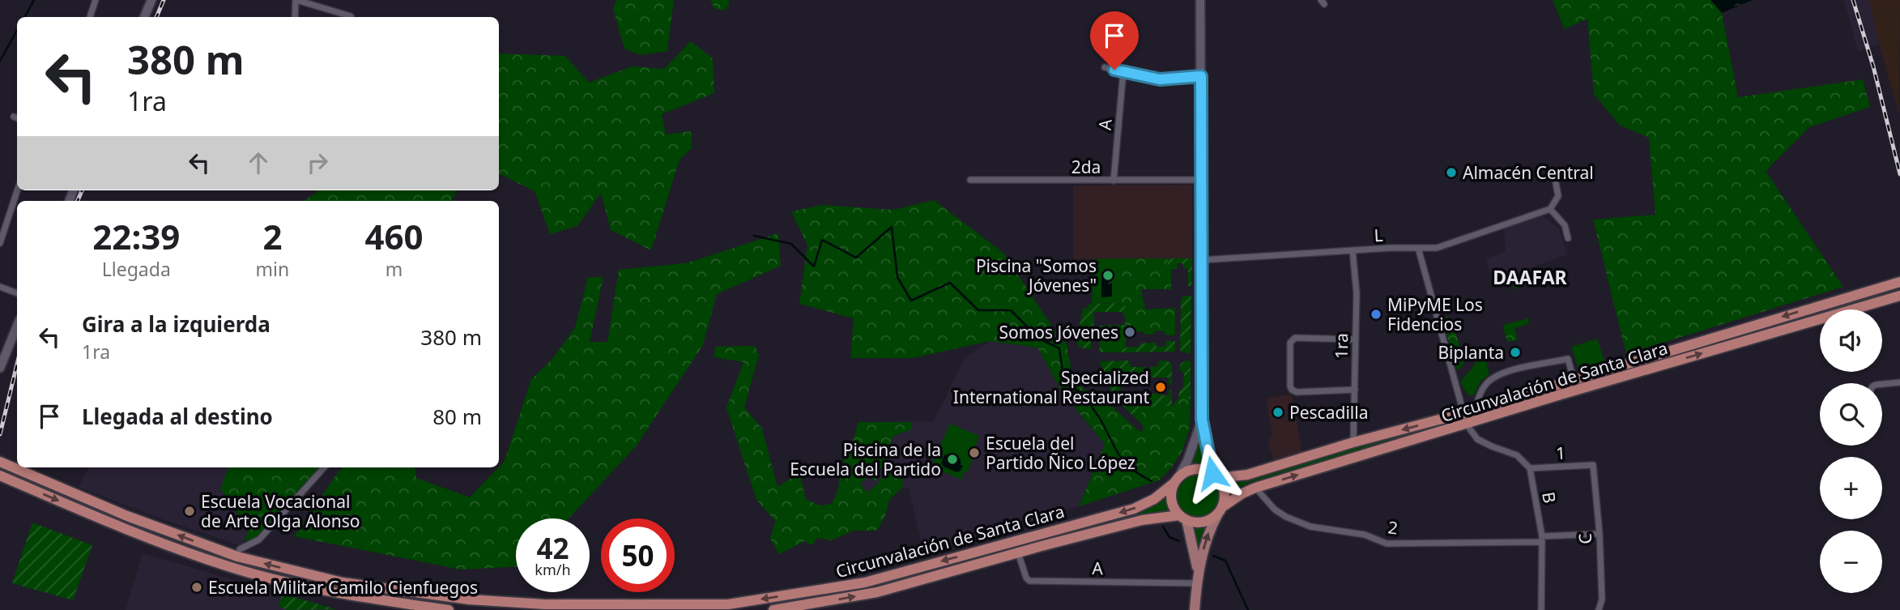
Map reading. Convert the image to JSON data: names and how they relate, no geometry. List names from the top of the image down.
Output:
{
  "streets": {
    "highway": ["Circunvalación de Santa Clara"],
    "street": [
      "A",
      "2da",
      "L",
      "1ra",
      "1",
      "B",
      "2",
      "C"
    ]
  },
  "crossings": [
    ["A", "2da"],
    ["A", "Circunvalación de Santa Clara"],
    ["L", "1ra"],
    ["1ra", "Circunvalación de Santa Clara"],
    ["Circunvalación de Santa Clara", "2"],
    ["1", "B"],
    ["1", "C"],
    ["B", "2"],
    ["2", "C"]
  ],
  "districts": ["DAAFAR"],
  "places": [
    "Almacén Central",
    "Piscina \"Somos Jóvenes\"",
    "MiPyME Los Fidencios",
    "Somos Jóvenes",
    "Biplanta",
    "Specialized International Restaurant",
    "Pescadilla",
    "Escuela del Partido Ñico López",
    "Piscina de la Escuela del Partido",
    "Escuela Vocacional de Arte Olga Alonso",
    "Escuela Militar Camilo Cienfuegos"
  ],
  "page": {
    "turn": ["380 m", "1ra"],
    "eta": [
      "22:39",
      "Llegada",
      "2",
      "min",
      "460",
      "m"
    ],
    "list": [
      {
        "name": "Gira a la izquierda",
        "note": "1ra",
        "value": "380 m"
      },
      {
        "name": "Llegada al destino",
        "value": "80 m"
      }
    ],
    "map_buttons": ["+", "−"],
    "speed": "42 km/h",
    "limit": "50"
  }
}
